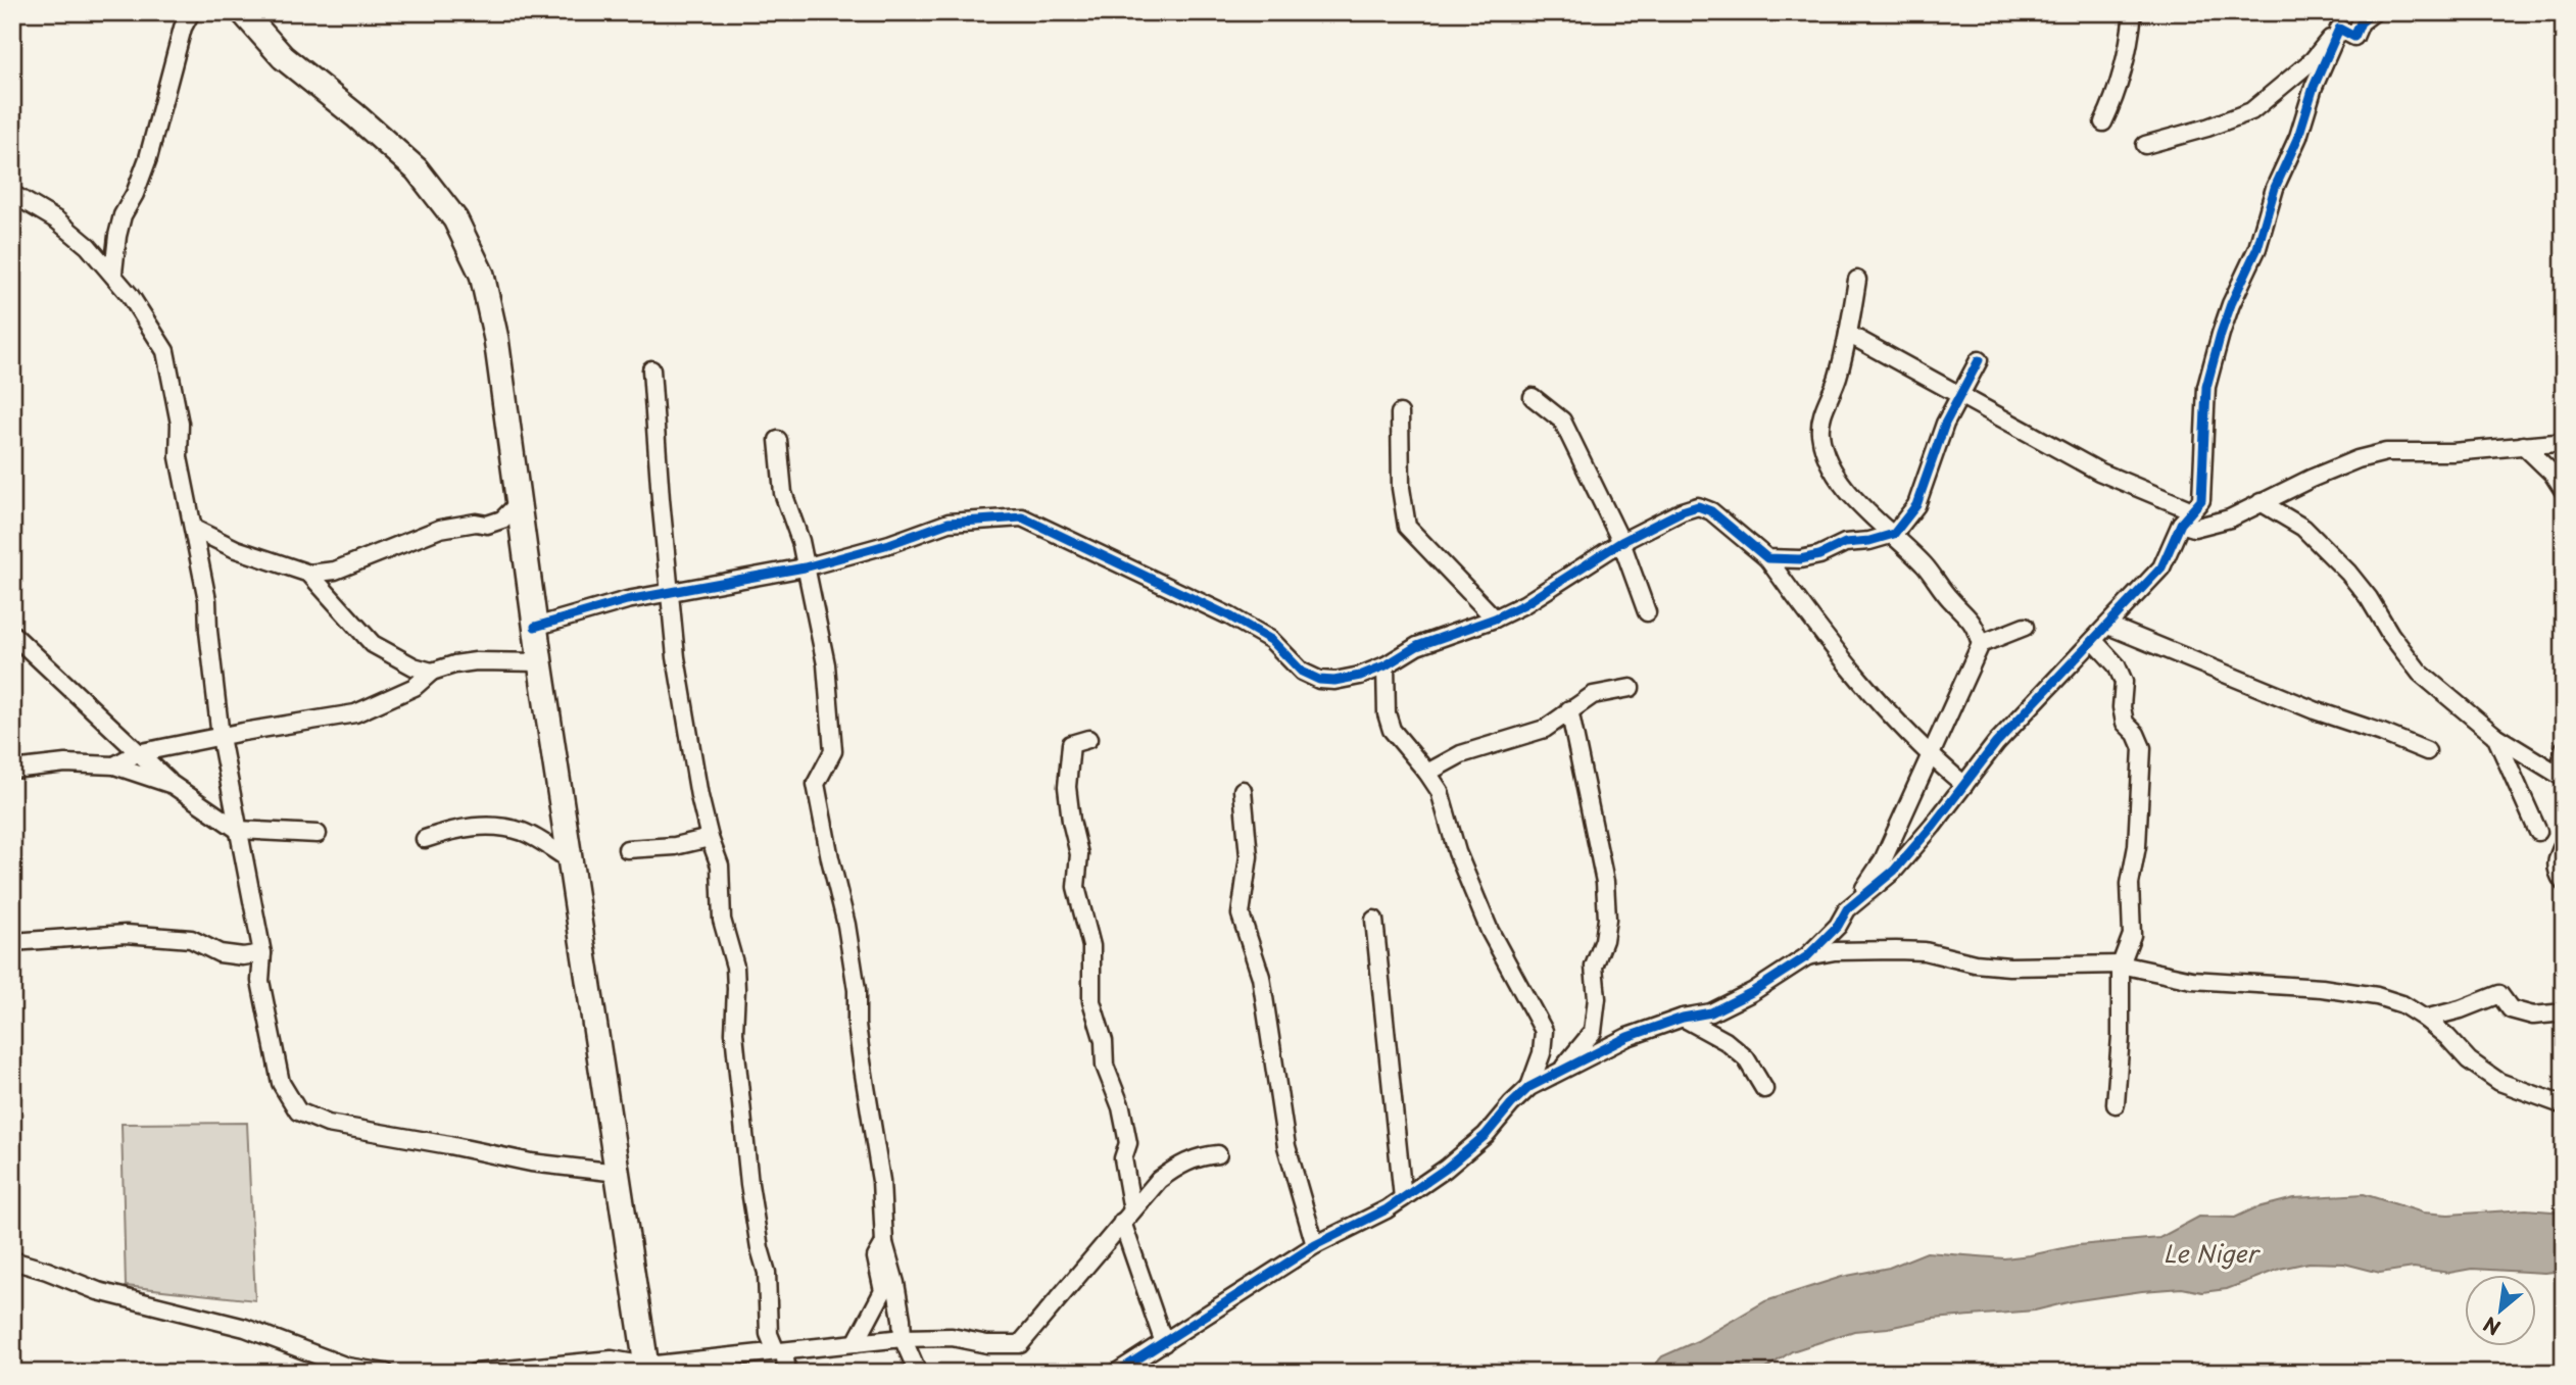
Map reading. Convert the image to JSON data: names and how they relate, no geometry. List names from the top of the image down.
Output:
{
  "water": ["Le Niger"],
  "north": "bottom left"
}
